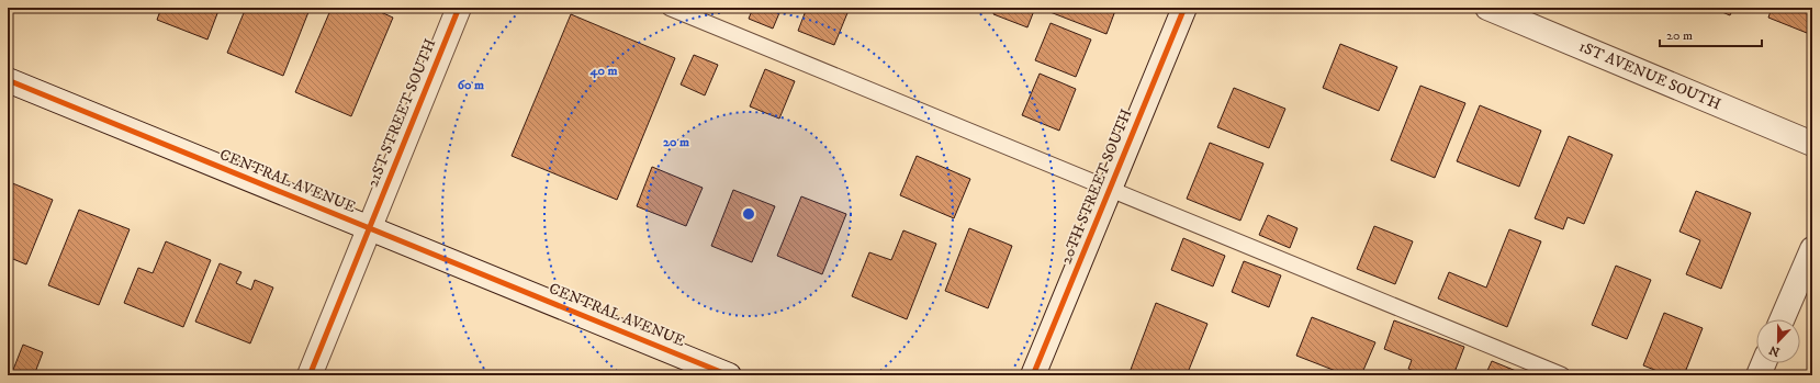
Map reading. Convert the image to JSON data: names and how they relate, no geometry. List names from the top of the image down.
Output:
{
  "streets": {
    "street": [
      "1ST AVENUE SOUTH",
      "21ST STREET SOUTH",
      "CENTRAL AVENUE",
      "20TH STREET SOUTH"
    ]
  },
  "crossings": [
    ["21ST STREET SOUTH", "CENTRAL AVENUE"]
  ],
  "scale_bar": "20 m",
  "north": "bottom",
  "rings": ["40 m", "60 m", "20 m"]
}
